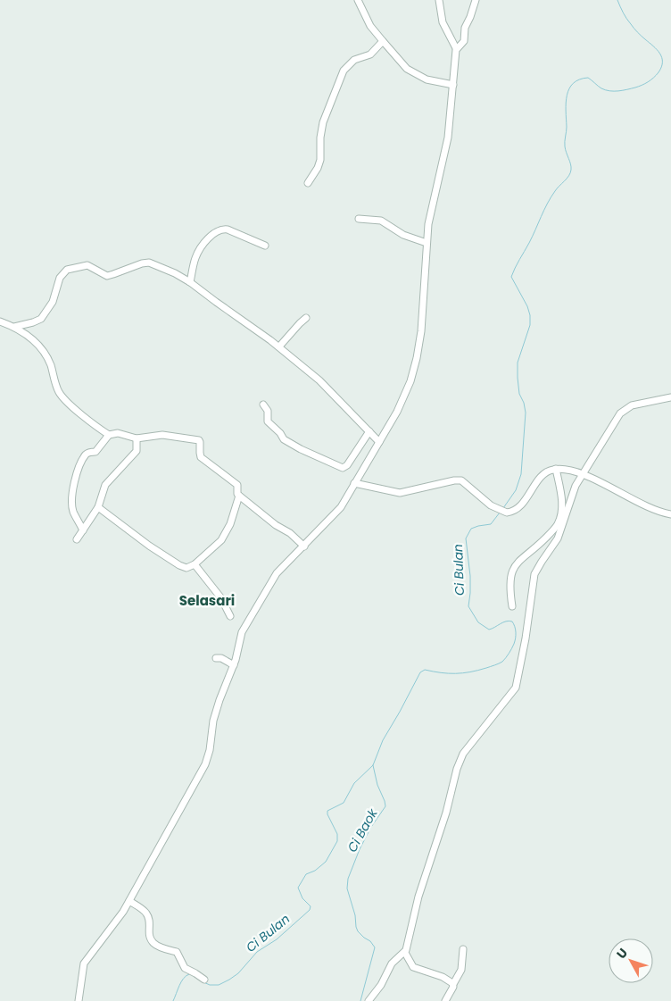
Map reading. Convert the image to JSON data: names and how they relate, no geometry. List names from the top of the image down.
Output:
{
  "districts": ["Selasari"],
  "water": ["Ci Bulan", "Ci Baok"],
  "north": "top left"
}
